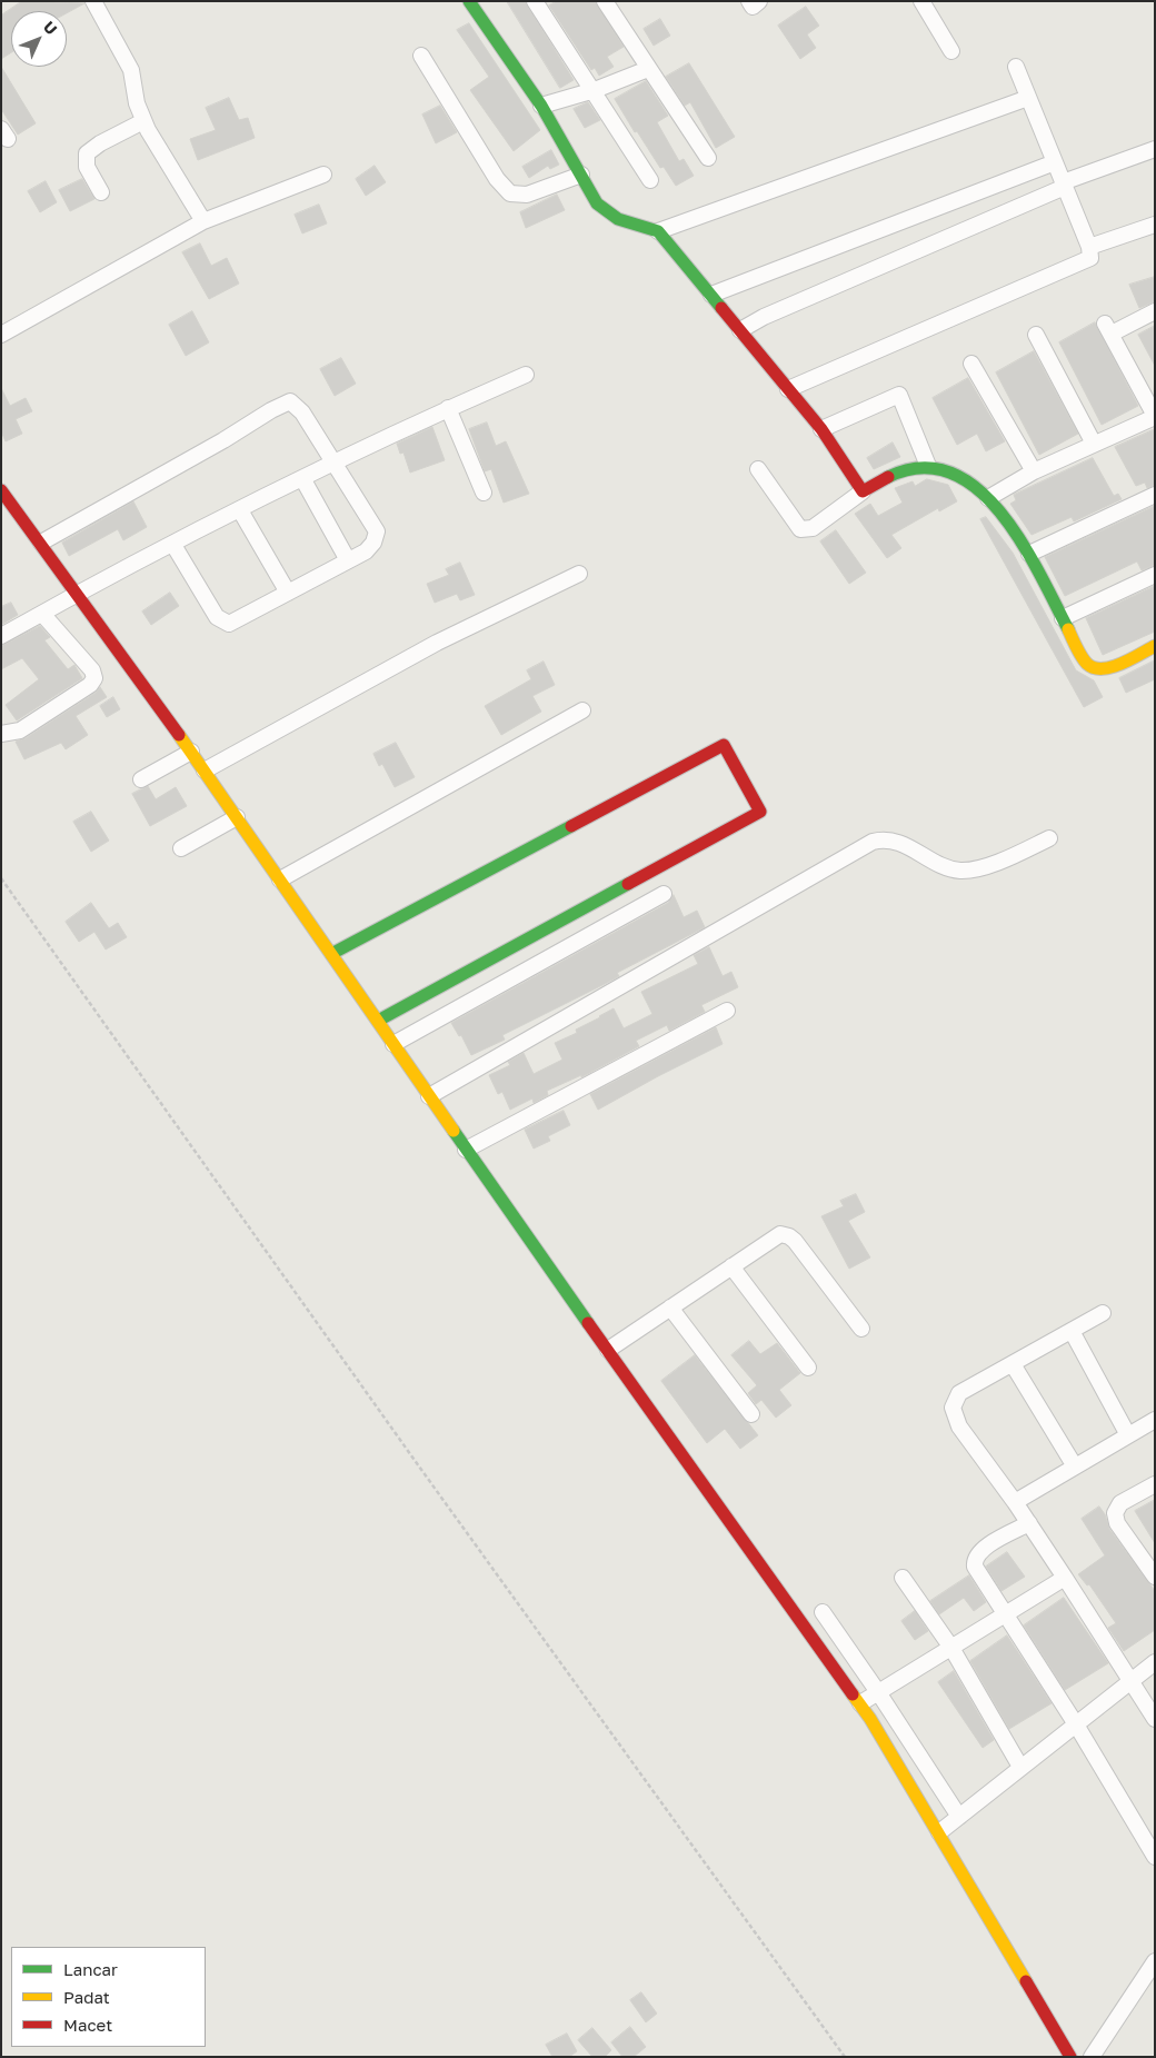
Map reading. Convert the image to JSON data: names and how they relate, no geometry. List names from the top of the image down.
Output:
{
  "legend": ["Lancar", "Padat", "Macet"],
  "north": "top right"
}
